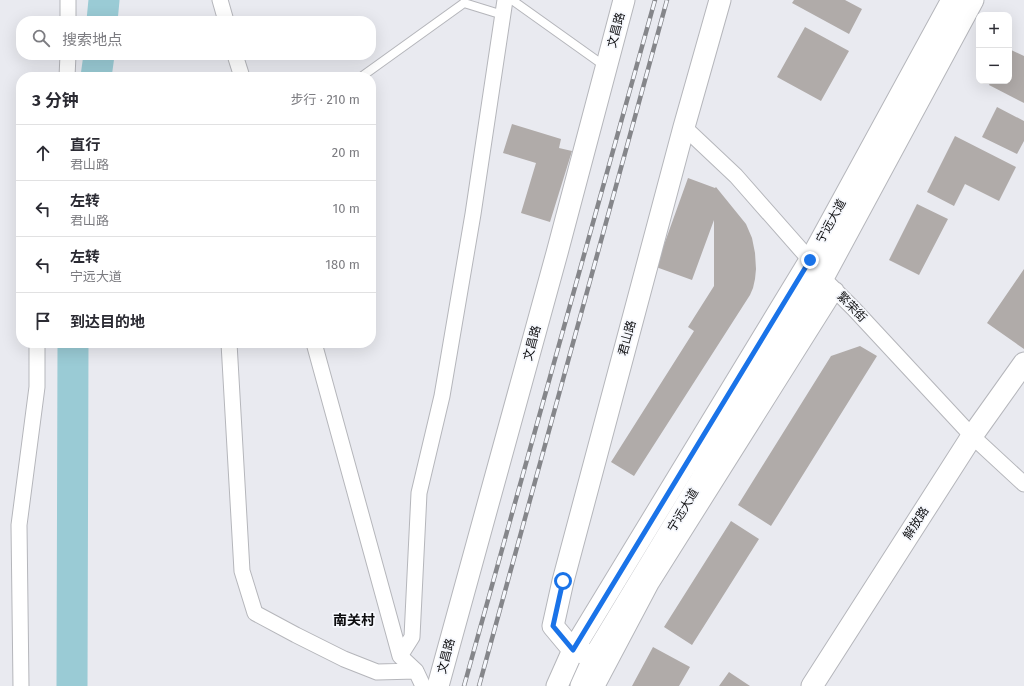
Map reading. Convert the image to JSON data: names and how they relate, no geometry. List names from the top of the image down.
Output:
{
  "streets": {
    "street": [
      "文昌路",
      "宁远大道",
      "繁荣街",
      "君山路",
      "解放路"
    ]
  },
  "crossings": [
    ["宁远大道", "繁荣街"],
    ["宁远大道", "君山路"],
    ["繁荣街", "君山路"],
    ["繁荣街", "解放路"]
  ],
  "districts": ["南关村"],
  "page": {
    "map_buttons": ["+", "−"],
    "search": "搜索地点",
    "heading": ["3 分钟", "步行 · 210 m"],
    "list": [
      ["直行", "君山路", "20 m"],
      ["左转", "君山路", "10 m"],
      ["左转", "宁远大道", "180 m"],
      "到达目的地"
    ]
  }
}
